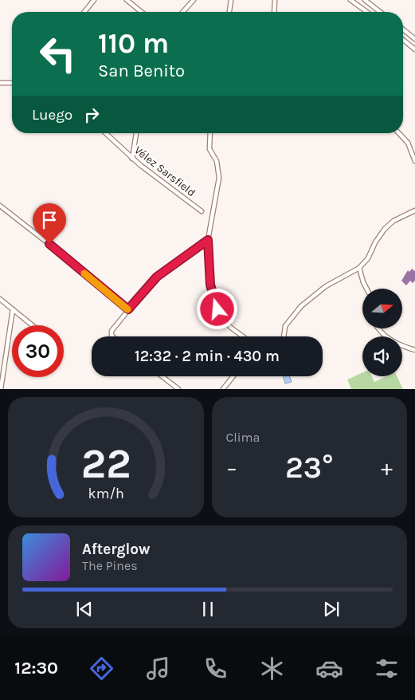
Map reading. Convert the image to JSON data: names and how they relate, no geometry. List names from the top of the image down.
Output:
{
  "streets": {
    "street": ["Vélez Sarsfield"]
  },
  "north": "right",
  "page": {
    "turn": ["110 m", "San Benito"],
    "then": "Luego",
    "limit": "30",
    "trip": "12:32 · 2 min · 430 m",
    "tile": "Clima",
    "heat": ["−", "23°", "+"],
    "song": ["Afterglow", "The Pines"],
    "tabs": "12:30",
    "gauge": ["22", "km/h"]
  }
}
